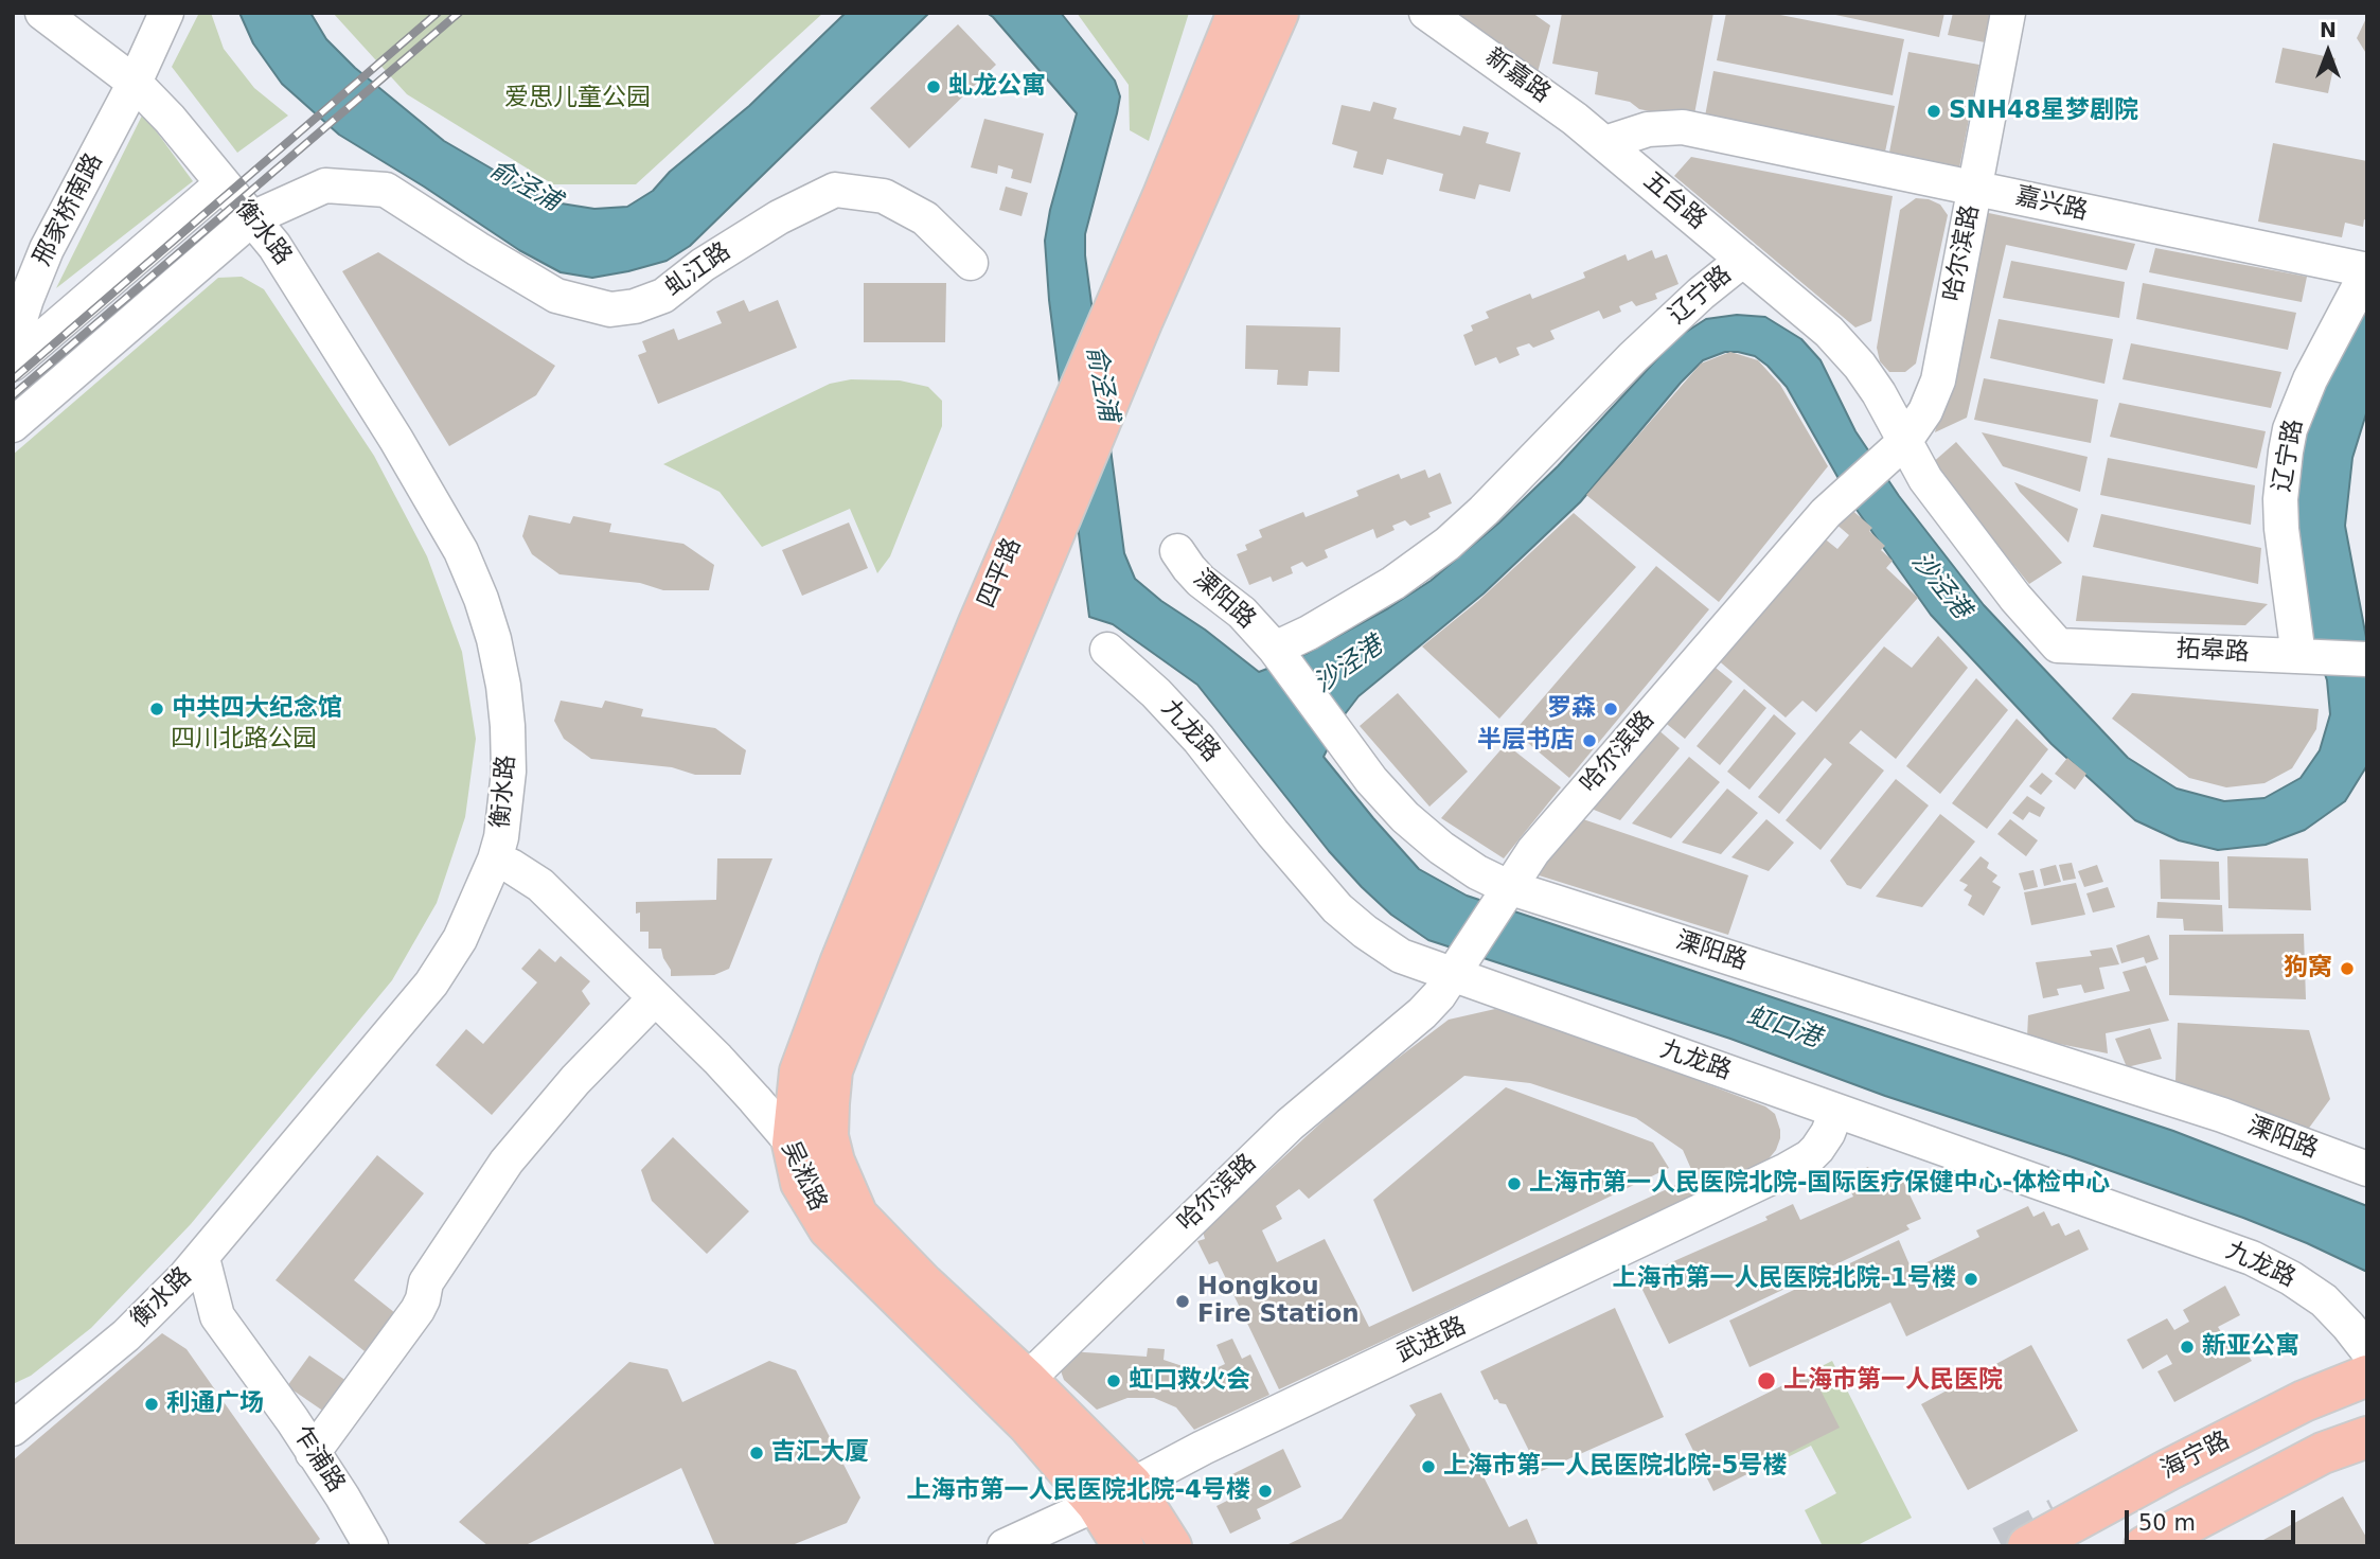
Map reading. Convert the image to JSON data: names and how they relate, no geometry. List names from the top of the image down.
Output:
{
  "streets": {
    "main road": ["四平路", "吴淞路", "海宁路"],
    "street": [
      "新嘉路",
      "五台路",
      "嘉兴路",
      "邢家桥南路",
      "衡水路",
      "哈尔滨路",
      "虬江路",
      "辽宁路",
      "溧阳路",
      "拓皋路",
      "九龙路",
      "武进路",
      "乍浦路"
    ]
  },
  "crossings": [
    ["新嘉路", "五台路"],
    ["新嘉路", "嘉兴路"],
    ["五台路", "嘉兴路"],
    ["五台路", "辽宁路"],
    ["嘉兴路", "哈尔滨路"],
    ["嘉兴路", "辽宁路"],
    ["邢家桥南路", "衡水路"],
    ["衡水路", "虬江路"],
    ["衡水路", "吴淞路"],
    ["衡水路", "乍浦路"],
    ["哈尔滨路", "辽宁路"],
    ["哈尔滨路", "溧阳路"],
    ["哈尔滨路", "九龙路"],
    ["哈尔滨路", "吴淞路"],
    ["辽宁路", "溧阳路"],
    ["辽宁路", "拓皋路"],
    ["四平路", "吴淞路"],
    ["九龙路", "武进路"],
    ["吴淞路", "武进路"]
  ],
  "water": ["俞泾浦", "沙泾港", "虹口港"],
  "parks": ["爱思儿童公园", "四川北路公园"],
  "places": [
    "虬龙公寓",
    "SNH48星梦剧院",
    "中共四大纪念馆",
    "罗森",
    "半层书店",
    "狗窝",
    "上海市第一人民医院北院-国际医疗保健中心-体检中心",
    "上海市第一人民医院北院-1号楼",
    "Hongkou Fire Station",
    "新亚公寓",
    "虹口救火会",
    "上海市第一人民医院",
    "利通广场",
    "吉汇大厦",
    "上海市第一人民医院北院-5号楼",
    "上海市第一人民医院北院-4号楼"
  ],
  "scale_bar": "50 m",
  "north": "top"
}
